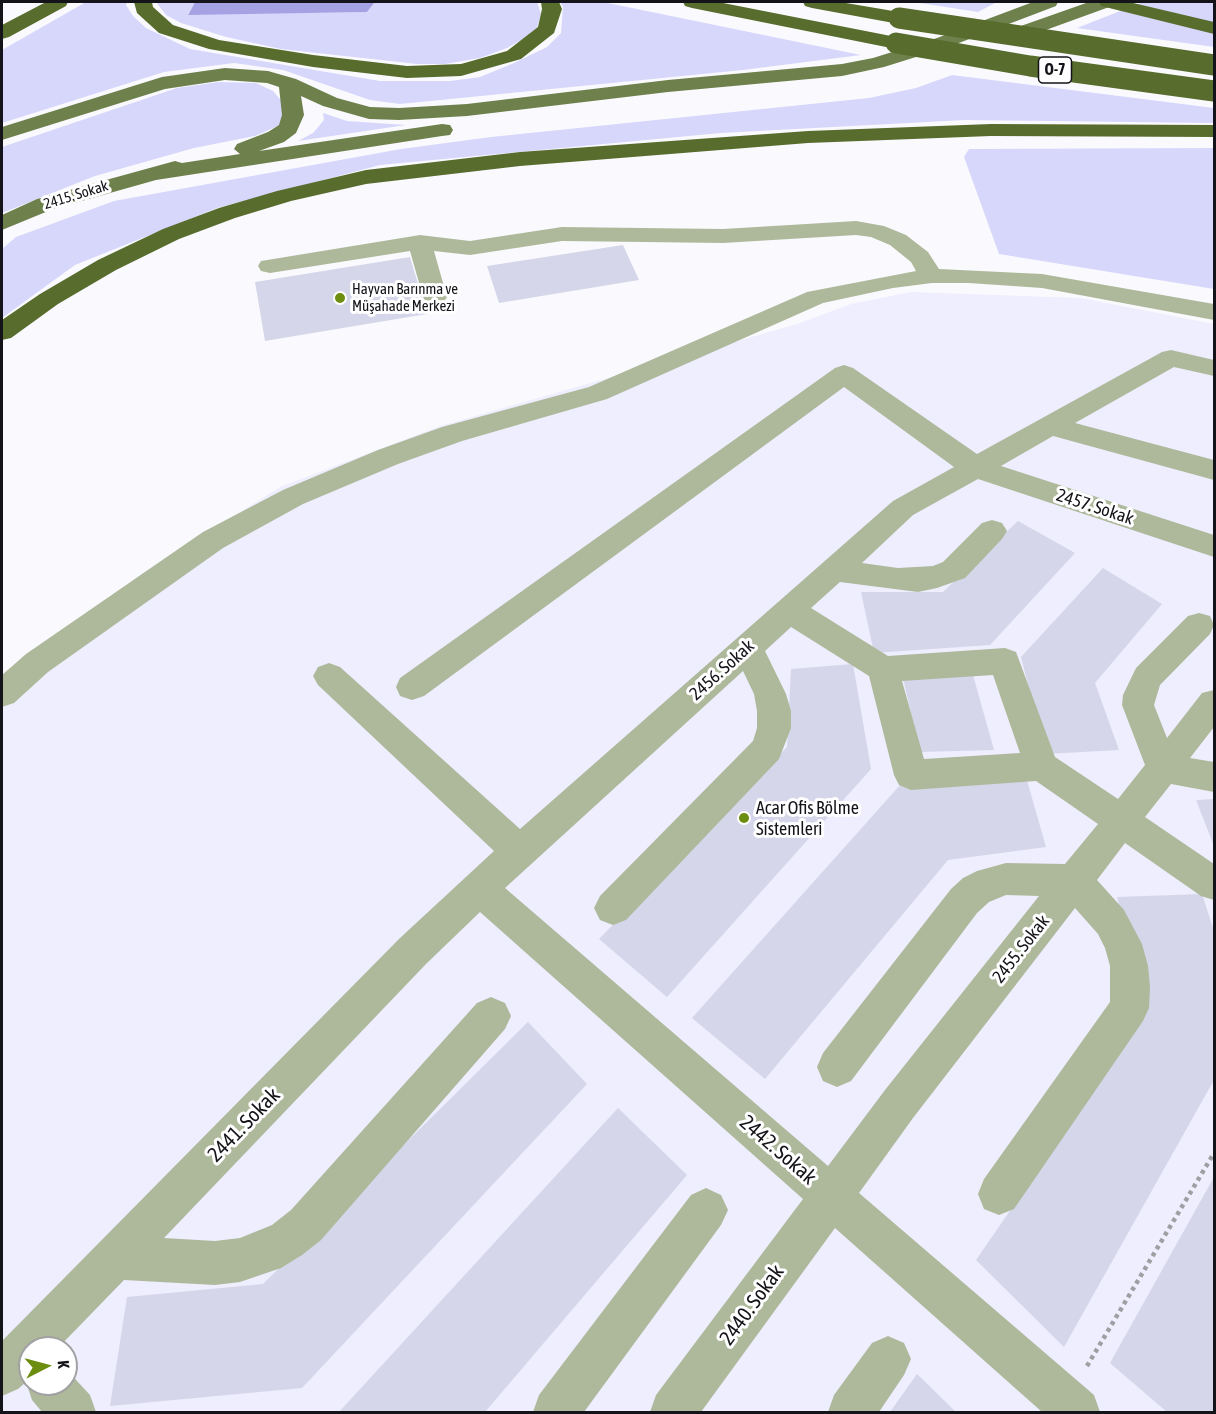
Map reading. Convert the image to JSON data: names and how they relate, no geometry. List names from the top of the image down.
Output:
{
  "streets": {
    "highway": ["O-7"],
    "main road": ["2415. Sokak"],
    "street": [
      "2457. Sokak",
      "2456. Sokak",
      "2455. Sokak",
      "2441. Sokak",
      "2442. Sokak",
      "2440. Sokak"
    ]
  },
  "crossings": [
    ["2457. Sokak", "2456. Sokak"],
    ["2456. Sokak", "2441. Sokak"],
    ["2456. Sokak", "2442. Sokak"],
    ["2455. Sokak", "2442. Sokak"],
    ["2455. Sokak", "2440. Sokak"],
    ["2441. Sokak", "2442. Sokak"],
    ["2442. Sokak", "2440. Sokak"]
  ],
  "places": ["Hayvan Barınma ve Müşahade Merkezi", "Acar Ofis Bölme Sistemleri"],
  "north": "right"
}
